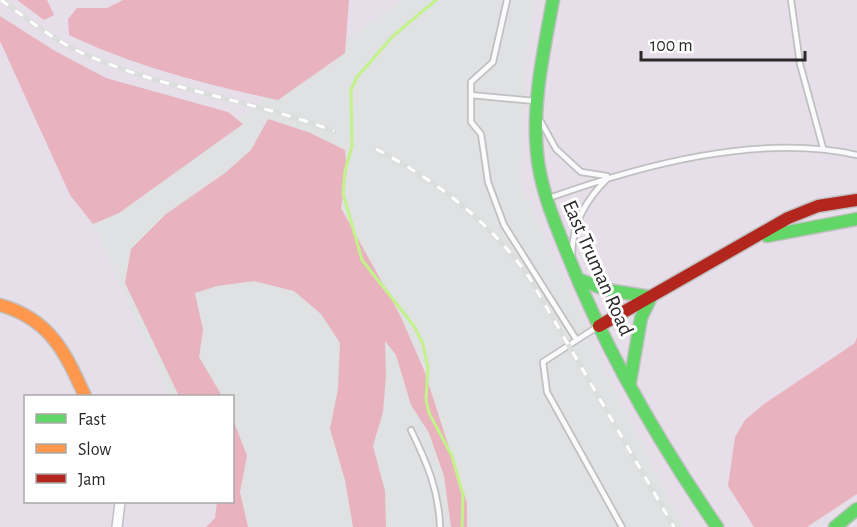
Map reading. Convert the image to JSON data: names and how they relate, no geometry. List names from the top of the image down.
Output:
{
  "streets": {
    "main road": ["East Truman Road"]
  },
  "legend": ["Fast", "Slow", "Jam"],
  "scale_bar": "100 m"
}
